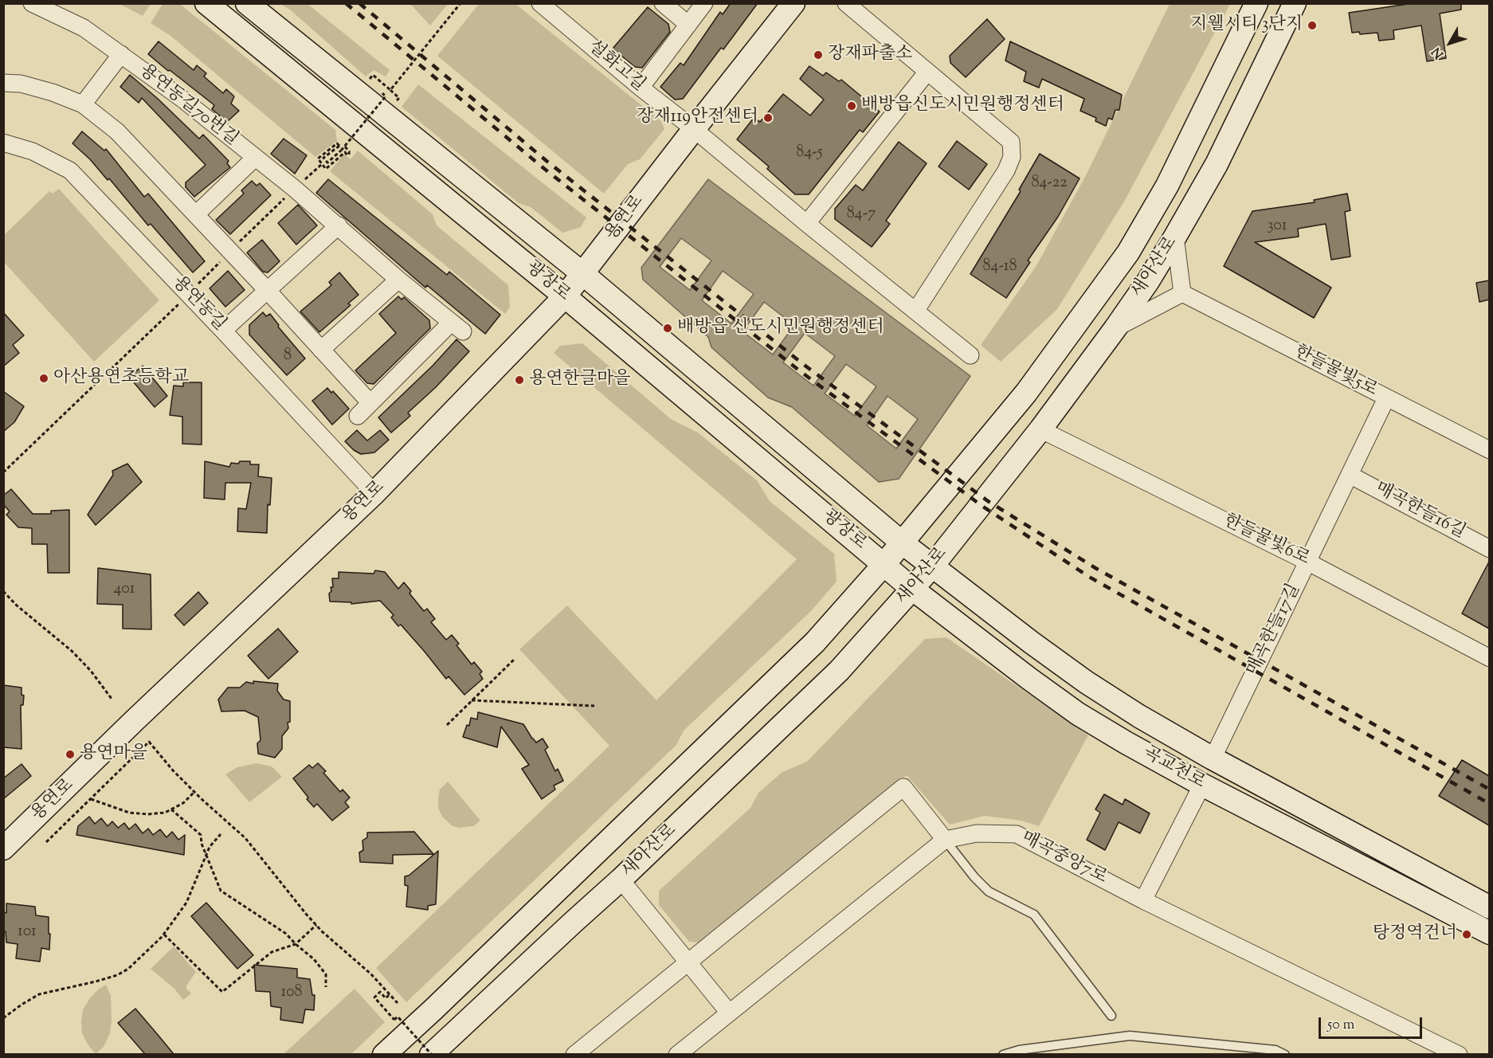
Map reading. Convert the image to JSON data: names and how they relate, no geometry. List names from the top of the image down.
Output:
{
  "streets": {
    "main road": [
      "용연로",
      "새아산로",
      "광장로",
      "곡교천로"
    ],
    "street": [
      "설화고길",
      "용연동길70번길",
      "용연동길",
      "한들물빛5로",
      "매곡한들16길",
      "한들물빛6로",
      "매곡한들17길",
      "매곡중앙7로"
    ]
  },
  "crossings": [
    ["설화고길", "용연로"],
    ["용연로", "광장로"],
    ["용연로", "용연동길"],
    ["새아산로", "광장로"],
    ["새아산로", "한들물빛6로"],
    ["새아산로", "곡교천로"],
    ["광장로", "곡교천로"],
    ["한들물빛5로", "매곡한들17길"],
    ["매곡한들16길", "매곡한들17길"],
    ["한들물빛6로", "매곡한들17길"],
    ["매곡한들17길", "곡교천로"]
  ],
  "places": [
    "지웰시티 3단지",
    "장재파출소",
    "배방읍신도시민원행정센터",
    "장재119안전센터",
    "배방읍 신도시민원행정센터",
    "아산용연초등학교",
    "용연한글마을",
    "용연마을",
    "탕정역건너"
  ],
  "house_numbers": [
    "84-5",
    "84-22",
    "84-7",
    "301",
    "84-18",
    "8",
    "401",
    "101",
    "108"
  ],
  "scale_bar": "50 m",
  "north": "bottom left"
}
